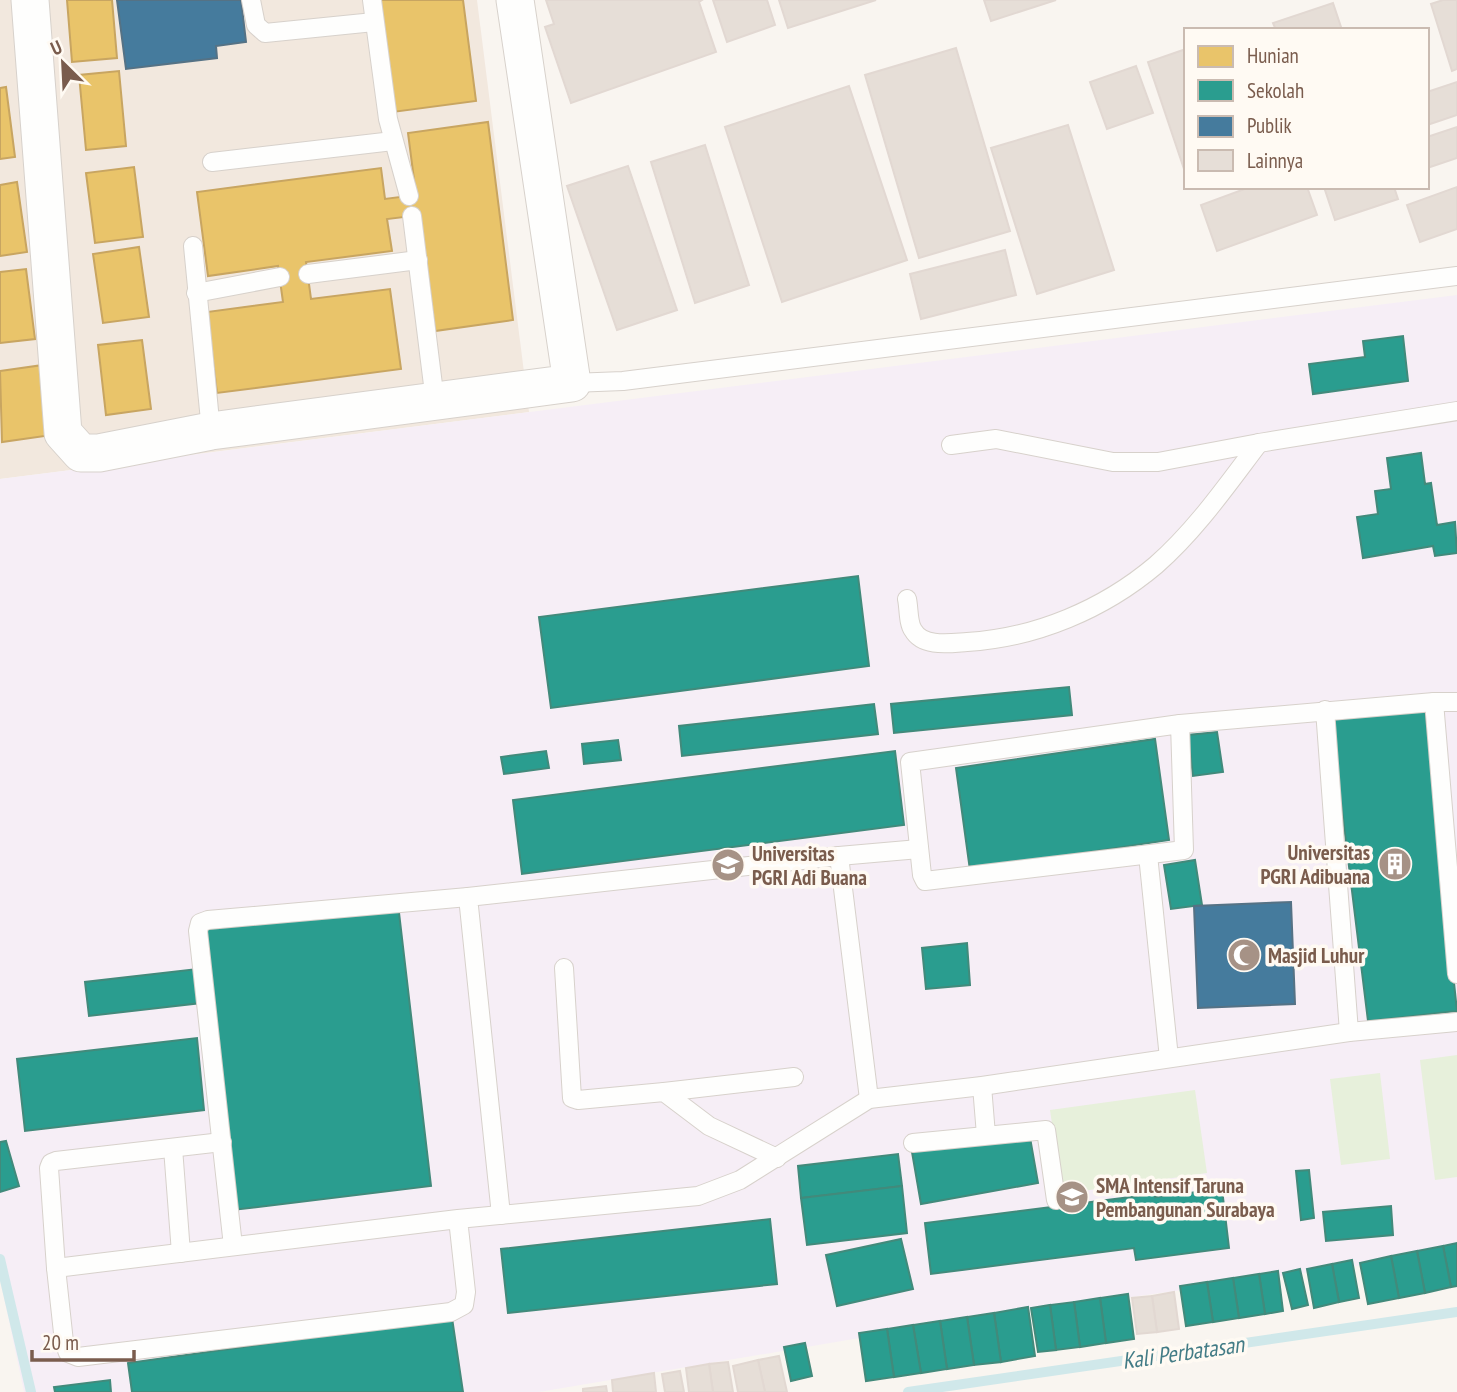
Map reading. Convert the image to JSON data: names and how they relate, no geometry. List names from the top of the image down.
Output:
{
  "water": ["Kali Perbatasan"],
  "places": {
    "building": ["Universitas PGRI Adibuana"],
    "school or university": ["Universitas PGRI Adi Buana", "SMA Intensif Taruna Pembangunan Surabaya"],
    "mosque": ["Masjid Luhur"]
  },
  "legend": [
    "Hunian",
    "Sekolah",
    "Publik",
    "Lainnya"
  ],
  "scale_bar": "20 m",
  "north": "top left"
}
